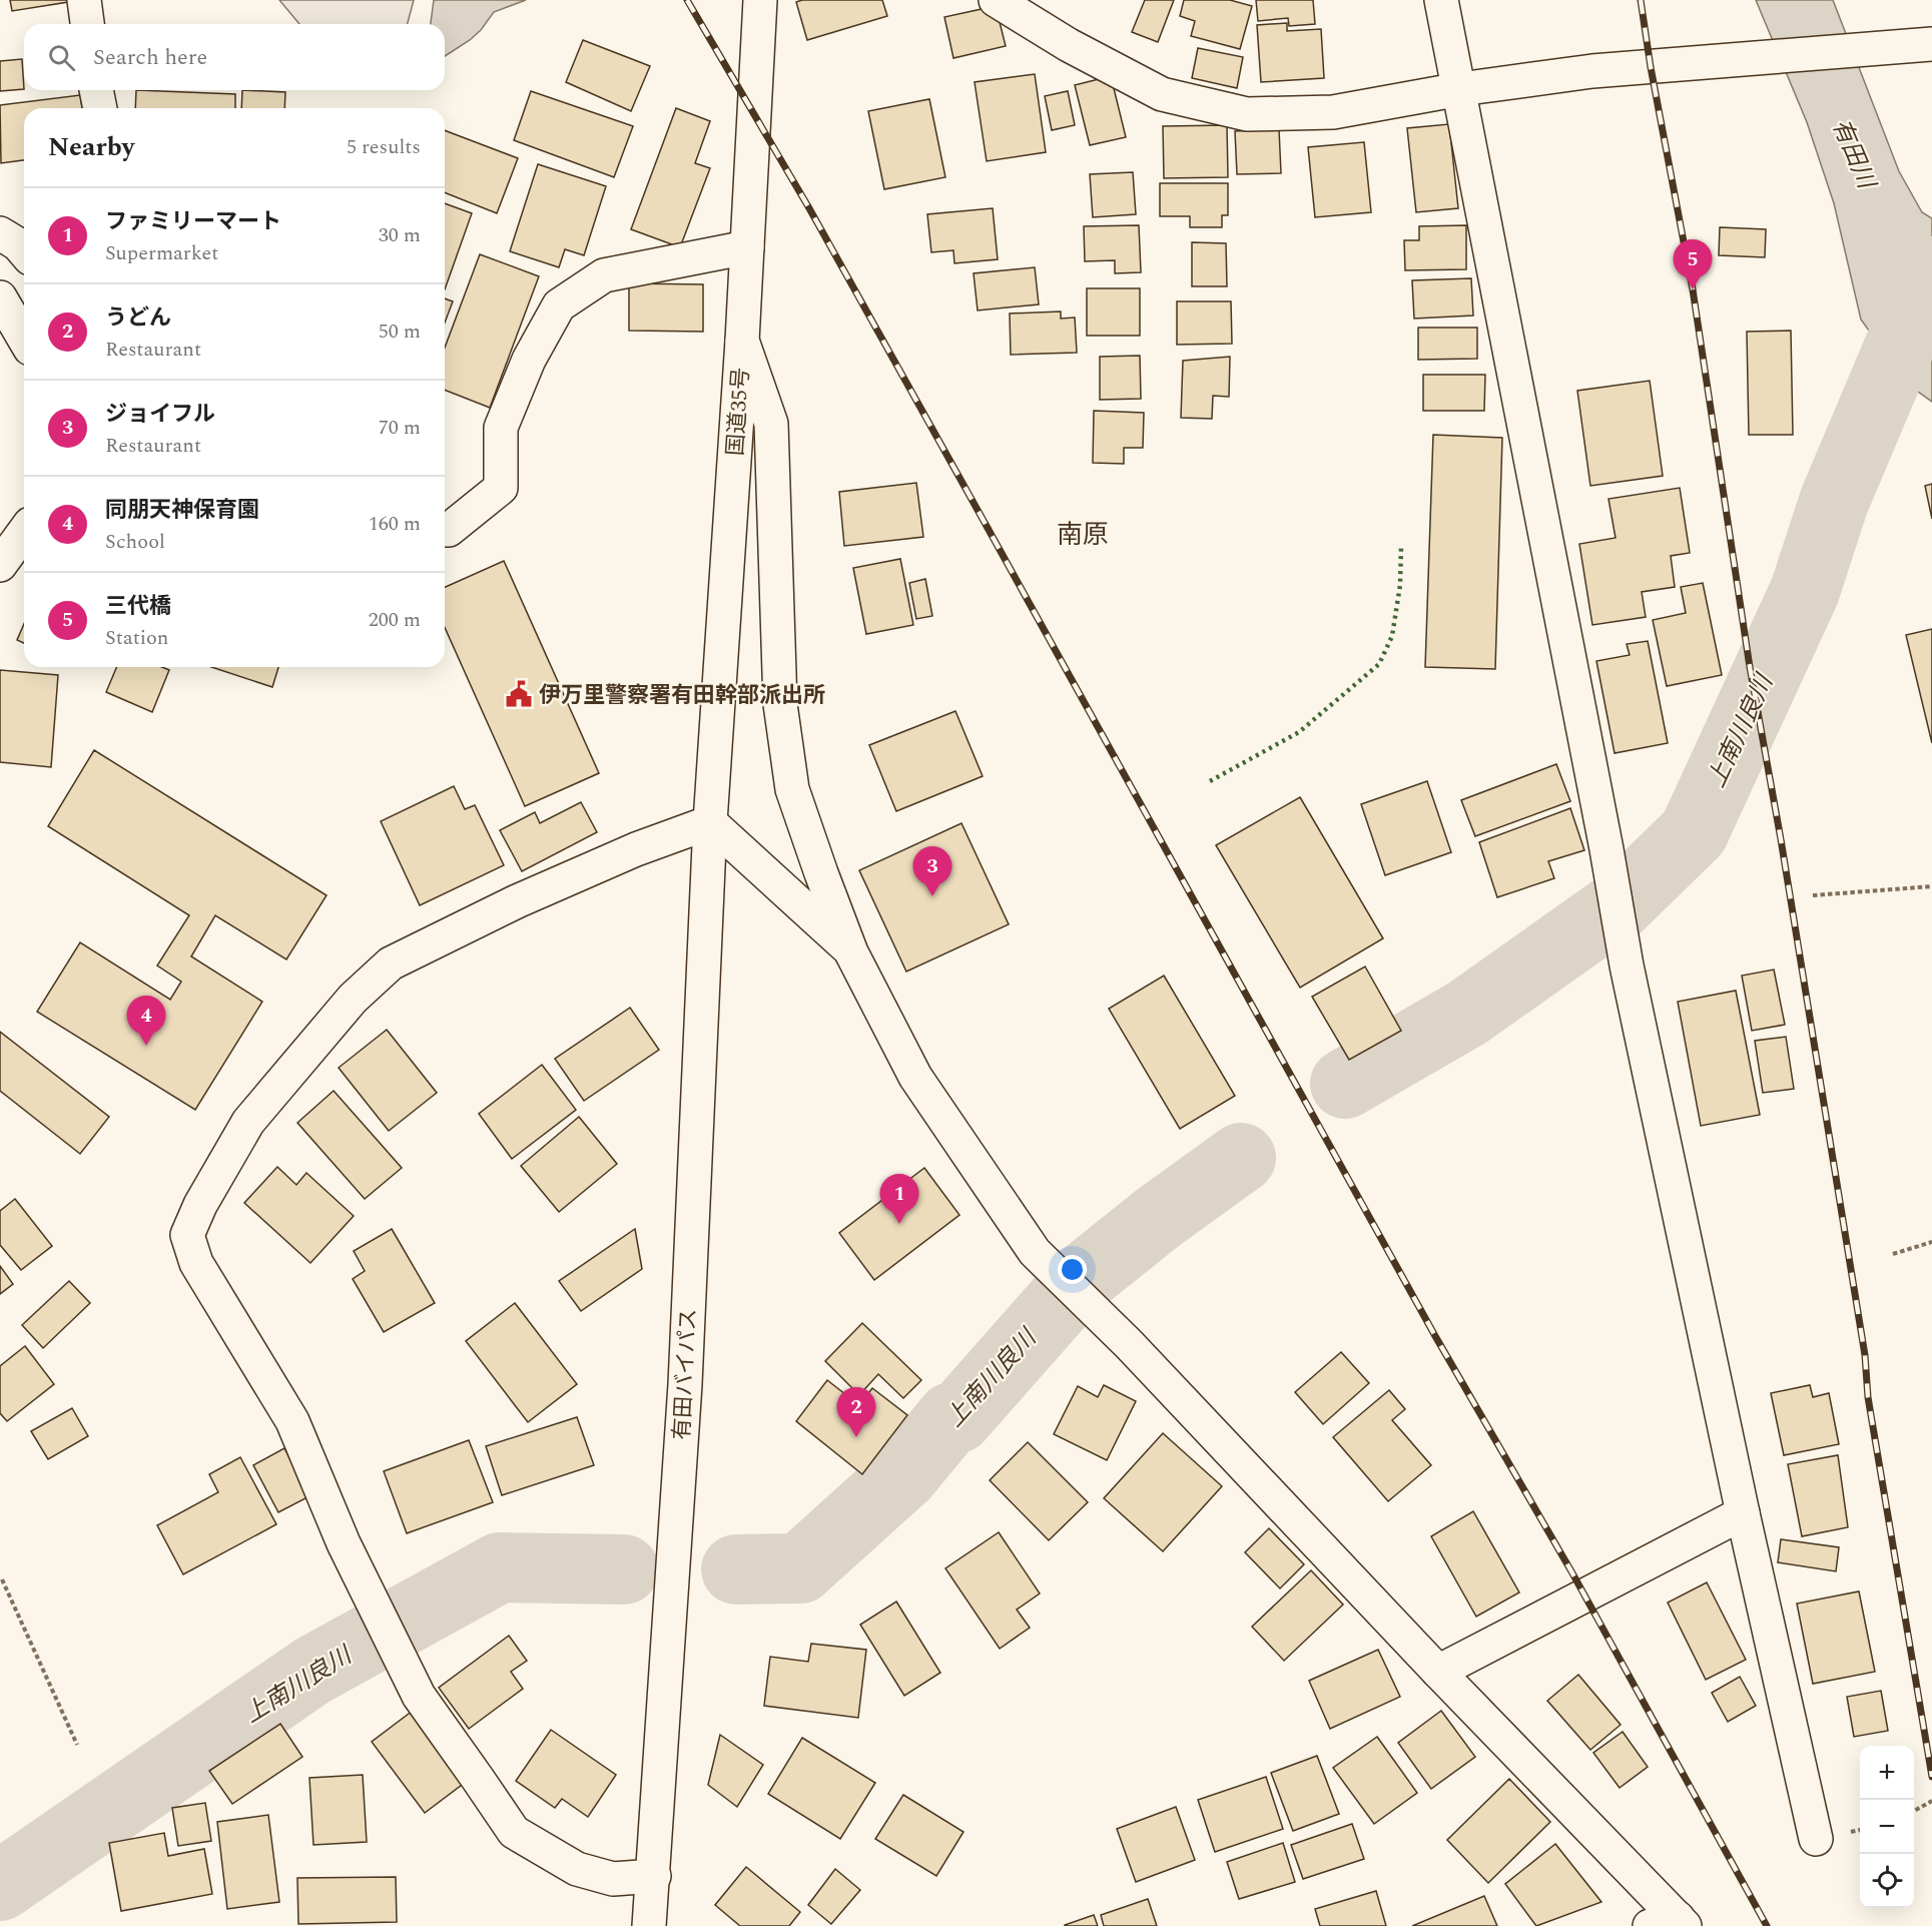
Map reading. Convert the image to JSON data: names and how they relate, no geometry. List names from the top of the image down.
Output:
{
  "streets": {
    "main road": ["国道35号", "有田バイパス"]
  },
  "crossings": [
    ["国道35号", "有田バイパス"]
  ],
  "districts": ["南原"],
  "water": ["有田川", "上南川良川"],
  "places": {
    "public building": ["伊万里警察署有田幹部派出所"]
  },
  "page": {
    "search": "Search here",
    "heading": ["Nearby", "5 results"],
    "list": [
      {
        "mark": "1",
        "name": "ファミリーマート",
        "note": "Supermarket",
        "value": "30 m"
      },
      {
        "mark": "2",
        "name": "うどん",
        "note": "Restaurant",
        "value": "50 m"
      },
      {
        "mark": "3",
        "name": "ジョイフル",
        "note": "Restaurant",
        "value": "70 m"
      },
      {
        "mark": "4",
        "name": "同朋天神保育園",
        "note": "School",
        "value": "160 m"
      },
      {
        "mark": "5",
        "name": "三代橋",
        "note": "Station",
        "value": "200 m"
      }
    ],
    "pins": [
      "5",
      "3",
      "4",
      "1",
      "2"
    ],
    "map_buttons": ["+", "−"]
  }
}
